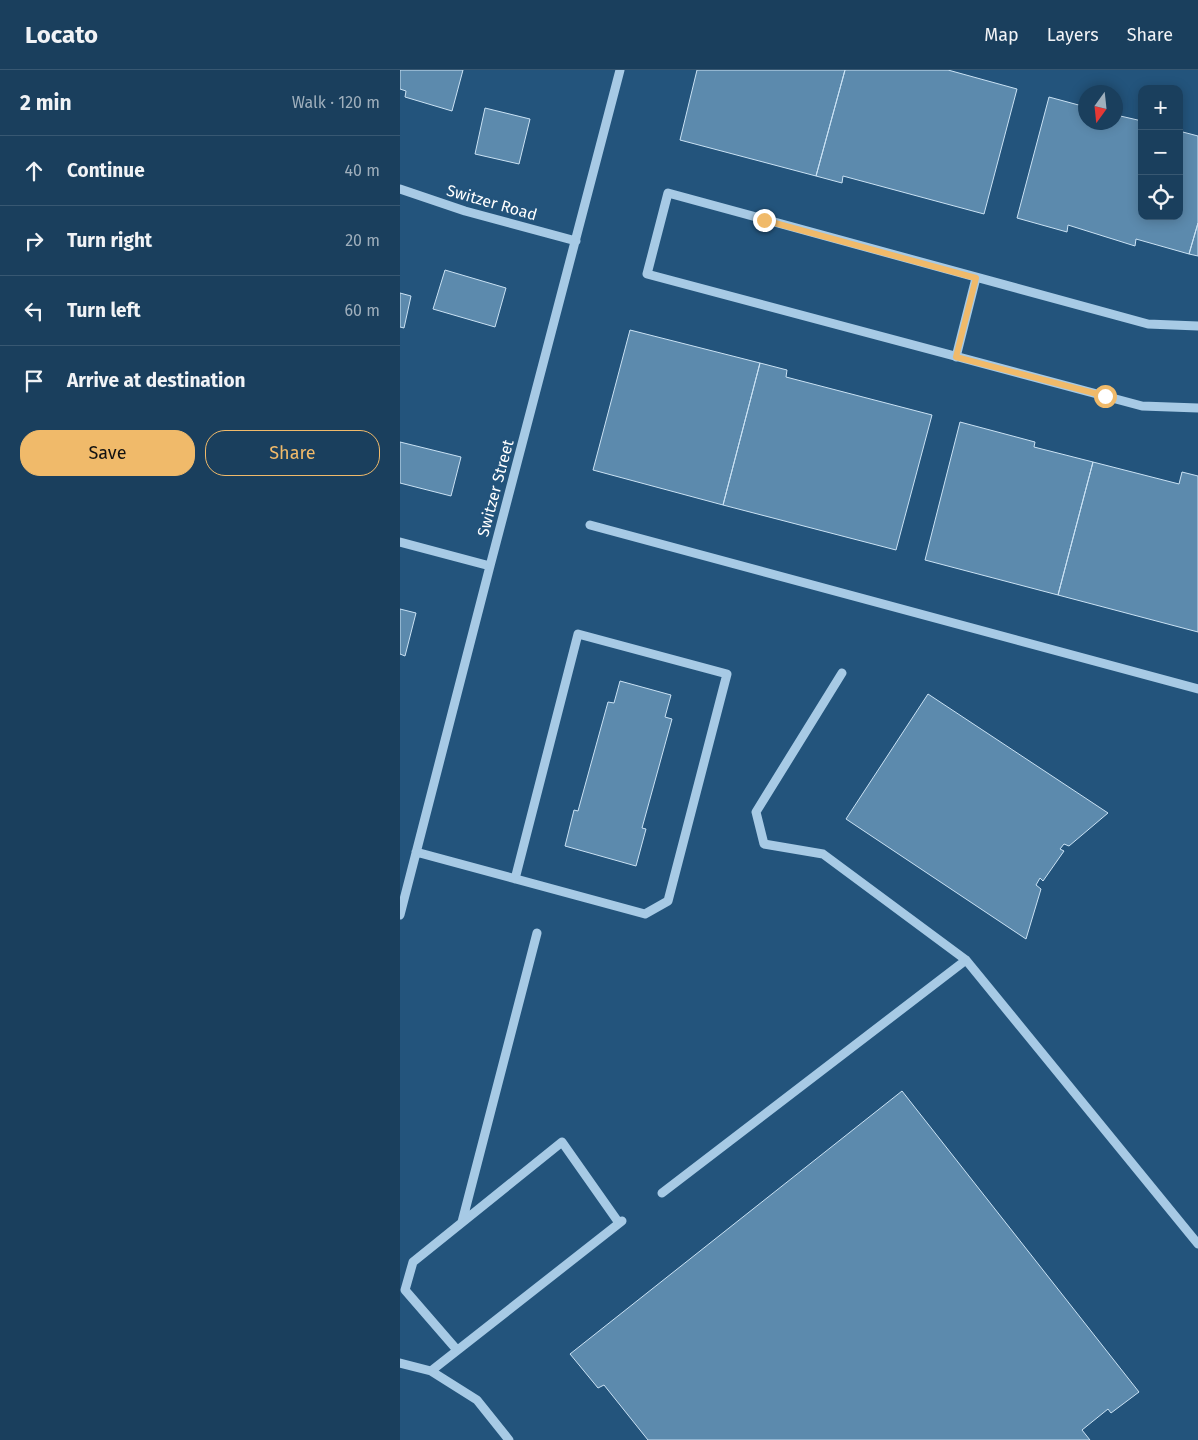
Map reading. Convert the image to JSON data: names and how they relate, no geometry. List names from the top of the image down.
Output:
{
  "streets": {
    "street": ["Switzer Road", "Switzer Street"]
  },
  "crossings": [
    ["Switzer Road", "Switzer Street"]
  ],
  "north": "bottom",
  "page": {
    "header": "Locato",
    "nav": ["Map", "Layers", "Share"],
    "heading": ["2 min", "Walk · 120 m"],
    "map_buttons": ["+", "−"],
    "list": [
      ["Continue", "40 m"],
      ["Turn right", "20 m"],
      ["Turn left", "60 m"],
      "Arrive at destination"
    ],
    "buttons": ["Save", "Share"]
  }
}
